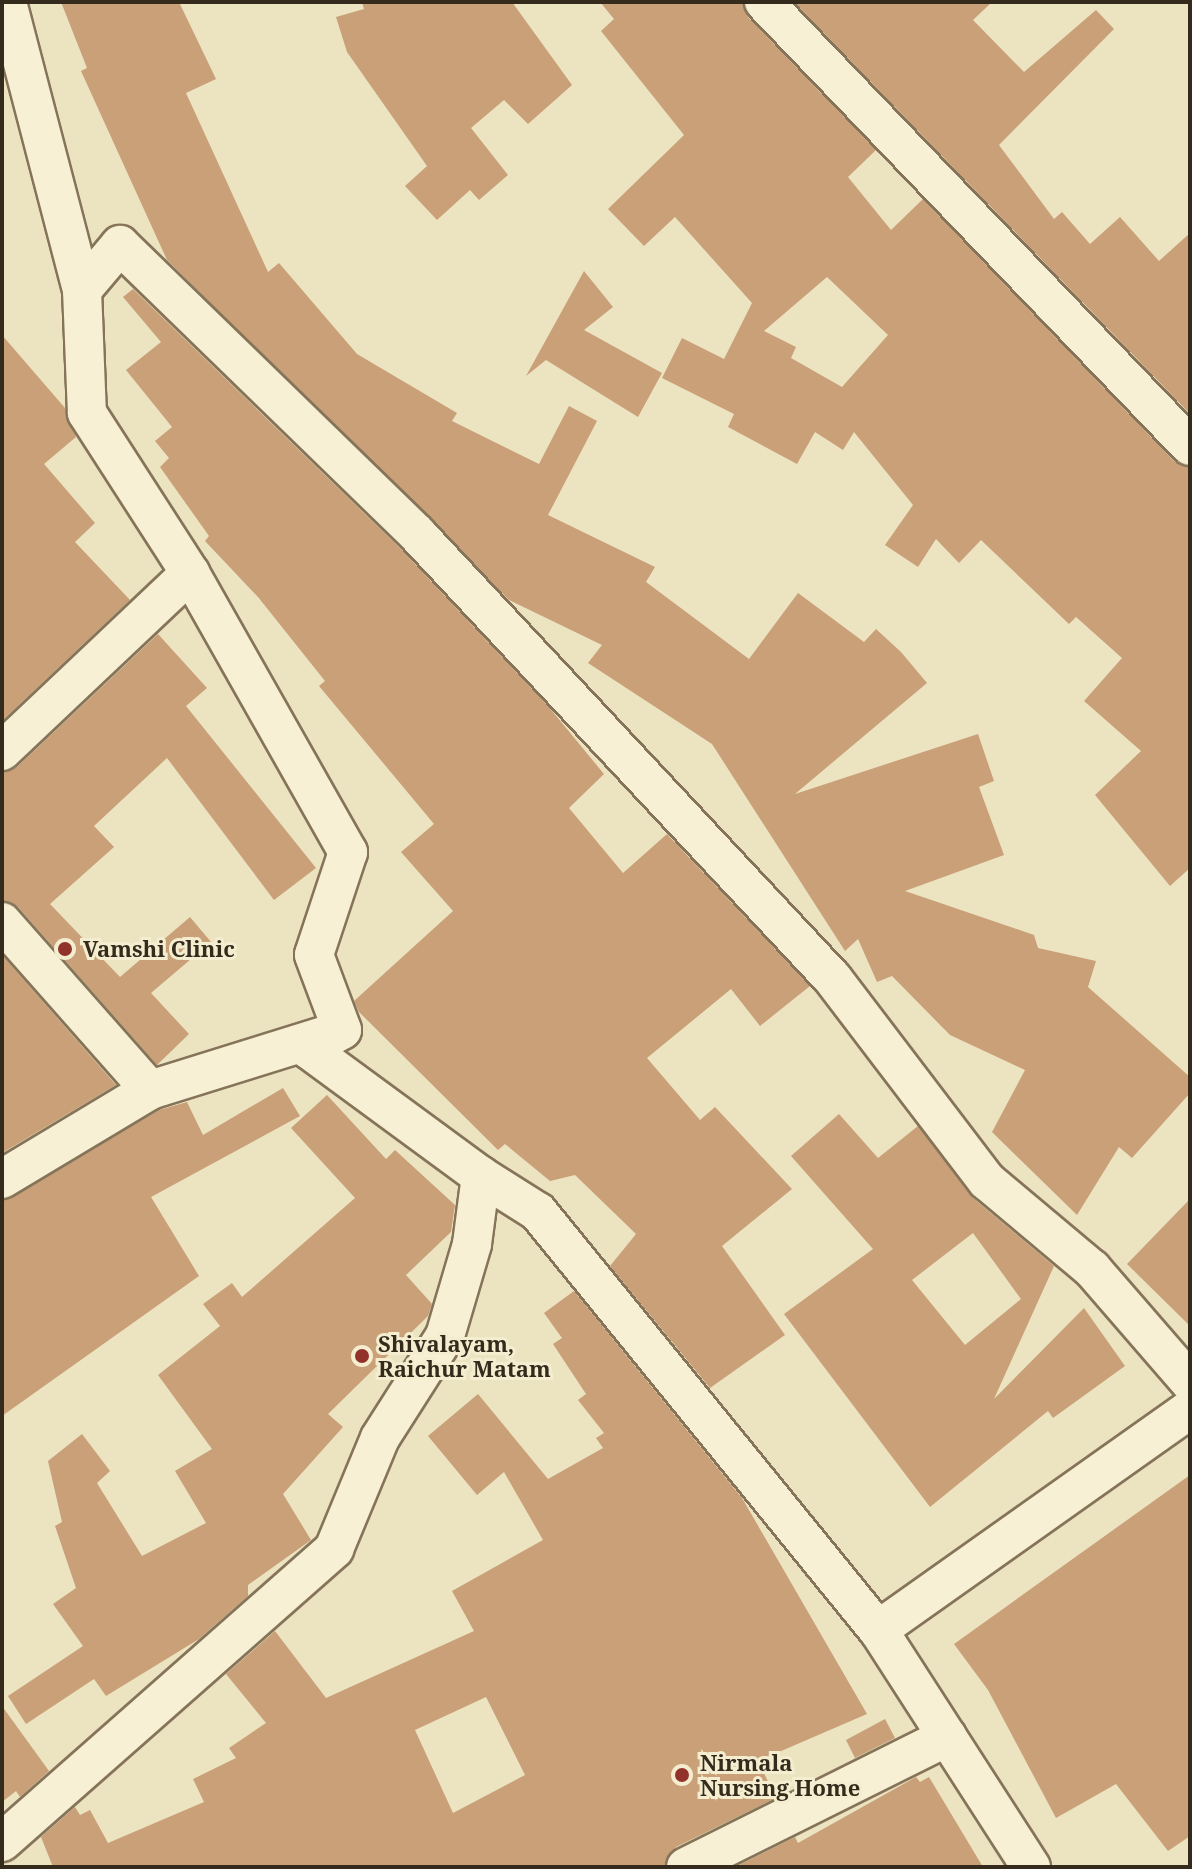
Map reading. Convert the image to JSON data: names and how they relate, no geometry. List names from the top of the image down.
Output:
{
  "places": ["Vamshi Clinic", "Shivalayam, Raichur Matam", "Nirmala Nursing Home"]
}
